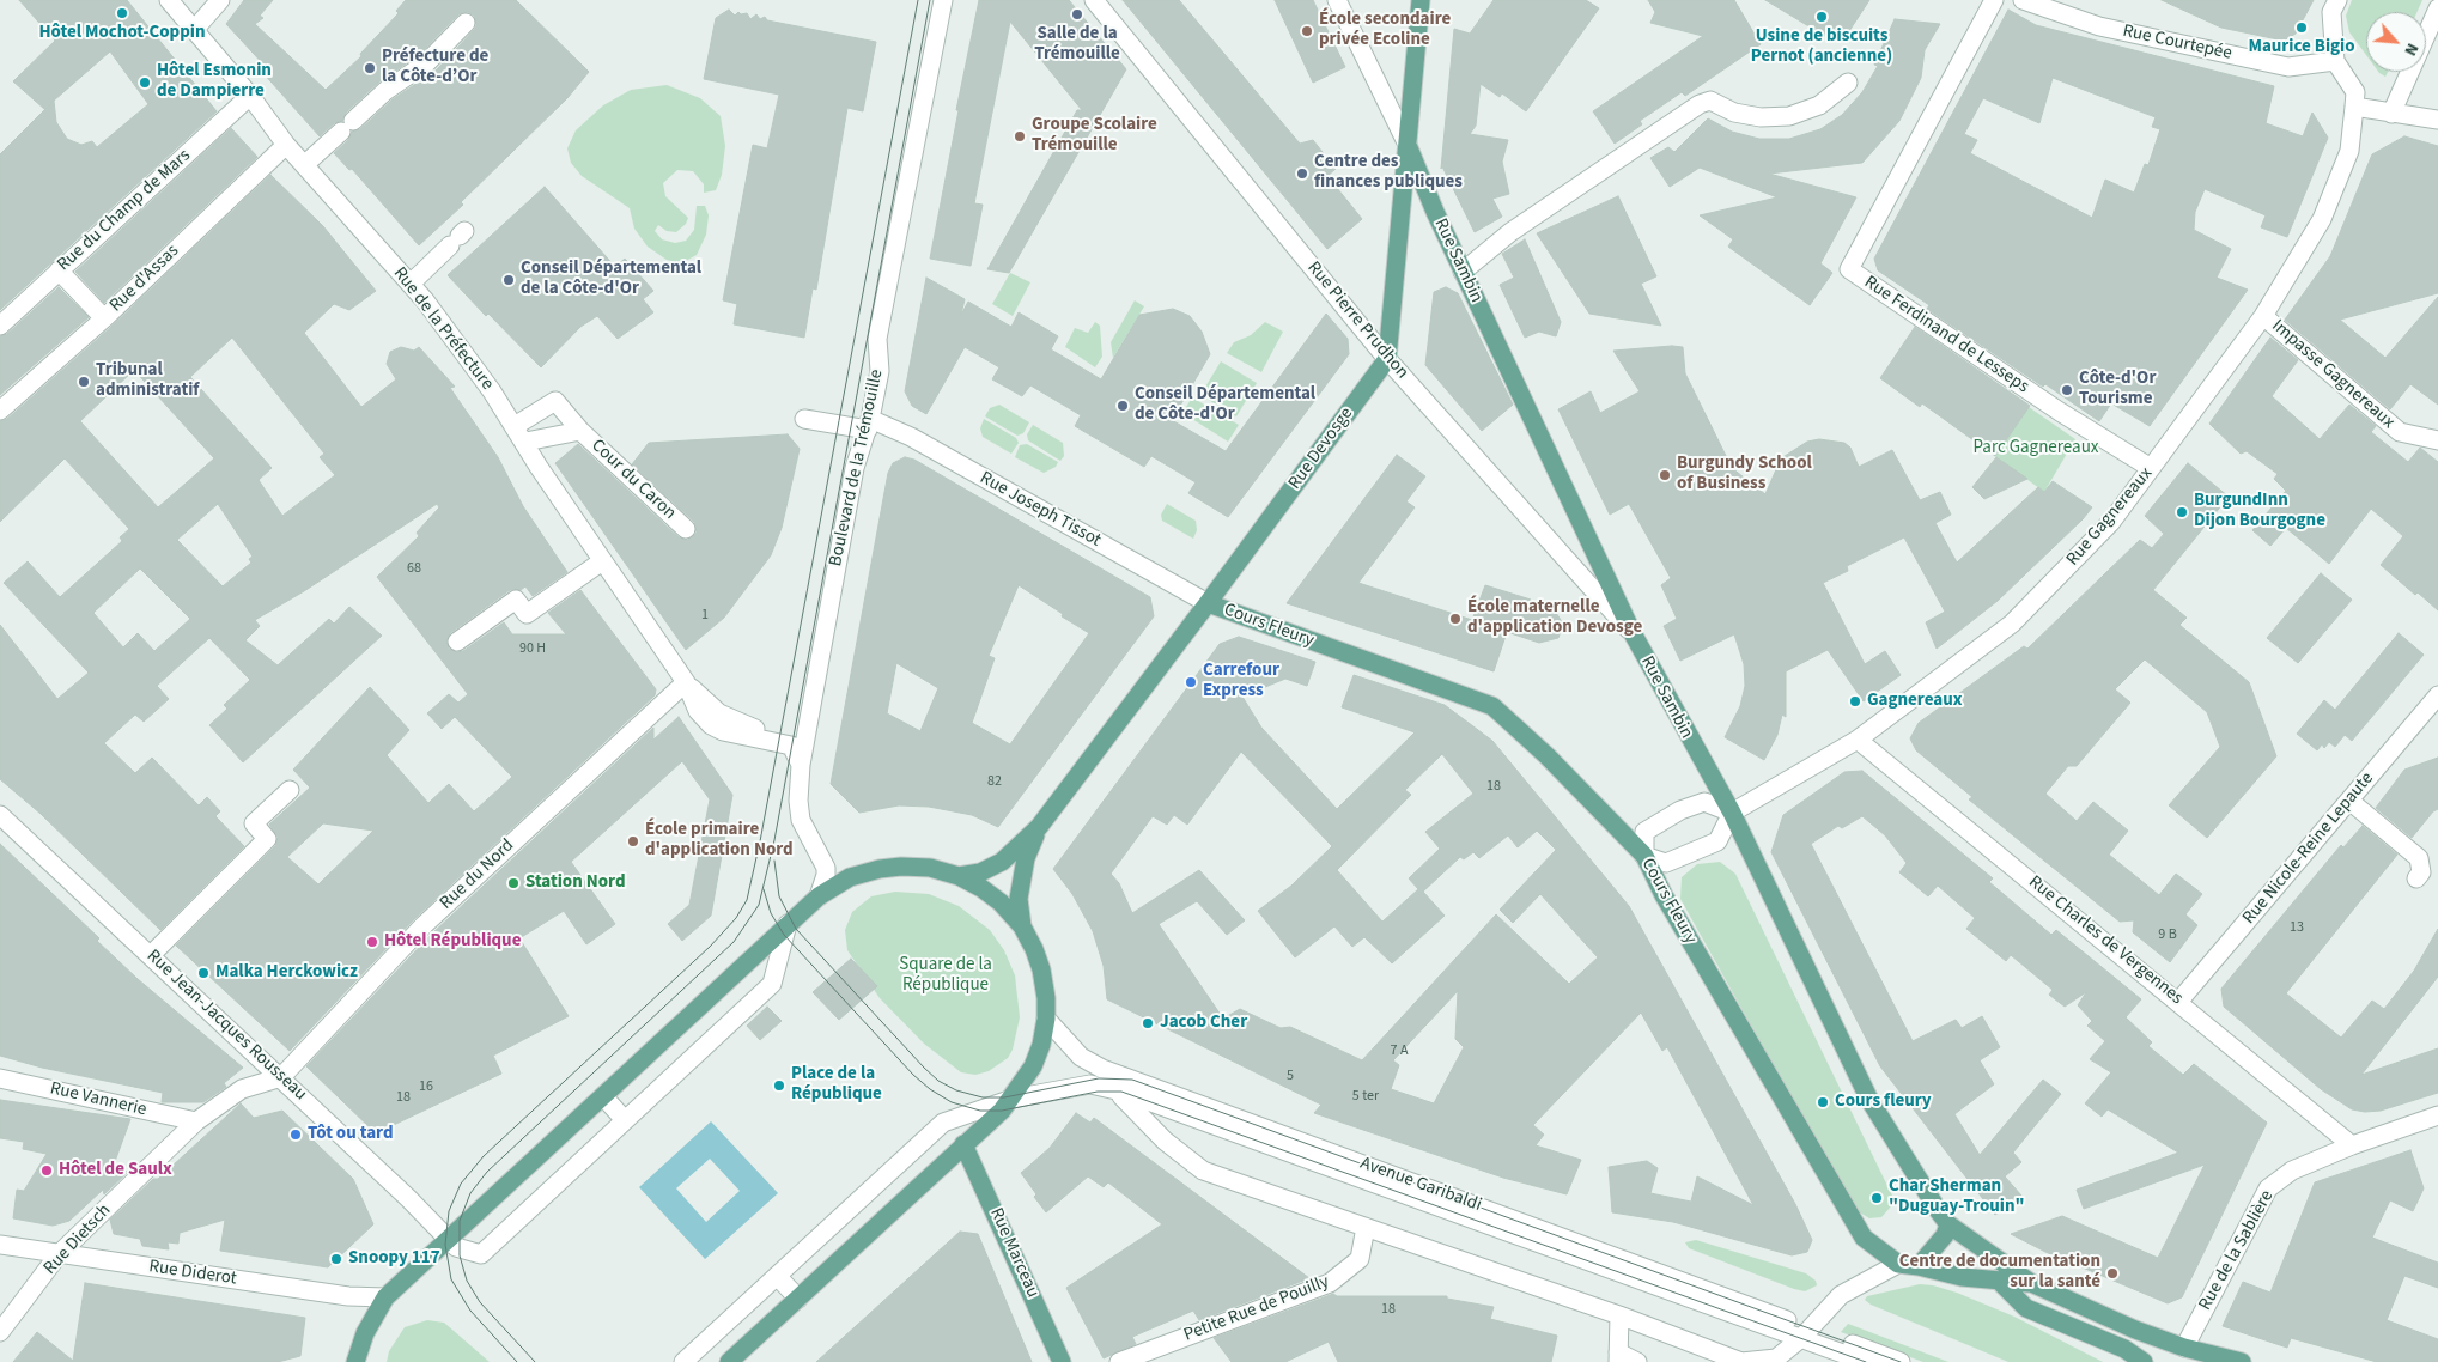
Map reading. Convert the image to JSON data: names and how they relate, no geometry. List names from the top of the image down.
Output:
{
  "streets": {
    "main road": [
      "Rue Sambin",
      "Rue Devosge",
      "Cours Fleury",
      "Rue Marceau"
    ],
    "street": [
      "Rue Courtepée",
      "Rue du Champ de Mars",
      "Rue d'Assas",
      "Rue Pierre Prudhon",
      "Rue de la Préfecture",
      "Rue Ferdinand de Lesseps",
      "Impasse Gagnereaux",
      "Boulevard de la Trémouille",
      "Cour du Caron",
      "Rue Joseph Tissot",
      "Rue Gagnereaux",
      "Rue Nicole-Reine Lepaute",
      "Rue du Nord",
      "Rue Charles de Vergennes",
      "Rue Jean-Jacques Rousseau",
      "Rue Vannerie",
      "Avenue Garibaldi",
      "Rue Dietsch",
      "Rue de la Sablière",
      "Rue Diderot",
      "Petite Rue de Pouilly"
    ]
  },
  "crossings": [
    ["Rue du Champ de Mars", "Rue de la Préfecture"],
    ["Rue Sambin", "Rue Pierre Prudhon"],
    ["Rue Sambin", "Rue Gagnereaux"],
    ["Rue d'Assas", "Rue de la Préfecture"],
    ["Rue Pierre Prudhon", "Rue Devosge"],
    ["Rue de la Préfecture", "Boulevard de la Trémouille"],
    ["Rue de la Préfecture", "Cour du Caron"],
    ["Rue de la Préfecture", "Rue du Nord"],
    ["Rue Ferdinand de Lesseps", "Rue Gagnereaux"],
    ["Impasse Gagnereaux", "Rue Gagnereaux"],
    ["Rue Devosge", "Rue Joseph Tissot"],
    ["Rue Devosge", "Cours Fleury"],
    ["Boulevard de la Trémouille", "Rue Joseph Tissot"],
    ["Rue Joseph Tissot", "Cours Fleury"],
    ["Rue Gagnereaux", "Rue Charles de Vergennes"],
    ["Rue Nicole-Reine Lepaute", "Rue Charles de Vergennes"],
    ["Rue du Nord", "Rue Jean-Jacques Rousseau"],
    ["Rue du Nord", "Rue Dietsch"],
    ["Rue Charles de Vergennes", "Rue de la Sablière"],
    ["Rue Jean-Jacques Rousseau", "Rue Dietsch"],
    ["Rue Vannerie", "Rue Dietsch"],
    ["Rue Dietsch", "Rue Diderot"]
  ],
  "parks": ["Parc Gagnereaux", "Square de la République"],
  "places": [
    "Hôtel Mochot-Coppin",
    "Salle de la Trémouille",
    "Usine de biscuits Pernot (ancienne)",
    "Maurice Bigio",
    "École secondaire privée Ecoline",
    "Préfecture de la Côte-d’Or",
    "Hôtel Esmonin de Dampierre",
    "Groupe Scolaire Trémouille",
    "Centre des finances publiques",
    "Conseil Départemental de la Côte-d'Or",
    "Tribunal administratif",
    "Côte-d'Or Tourisme",
    "Conseil Départemental de Côte-d'Or",
    "Burgundy School of Business",
    "BurgundInn Dijon Bourgogne",
    "École maternelle d'application Devosge",
    "Carrefour Express",
    "Gagnereaux",
    "École primaire d'application Nord",
    "Station Nord",
    "Hôtel République",
    "Malka Herckowicz",
    "Jacob Cher",
    "Place de la République",
    "Cours fleury",
    "Tôt ou tard",
    "Hôtel de Saulx",
    "Char Sherman \"Duguay-Trouin\"",
    "Snoopy 117",
    "Centre de documentation sur la santé"
  ],
  "house_numbers": [
    "68",
    "1",
    "90 H",
    "82",
    "18",
    "13",
    "9 B",
    "7 A",
    "5",
    "16",
    "5 ter",
    "18",
    "18"
  ],
  "north": "bottom right"
}
